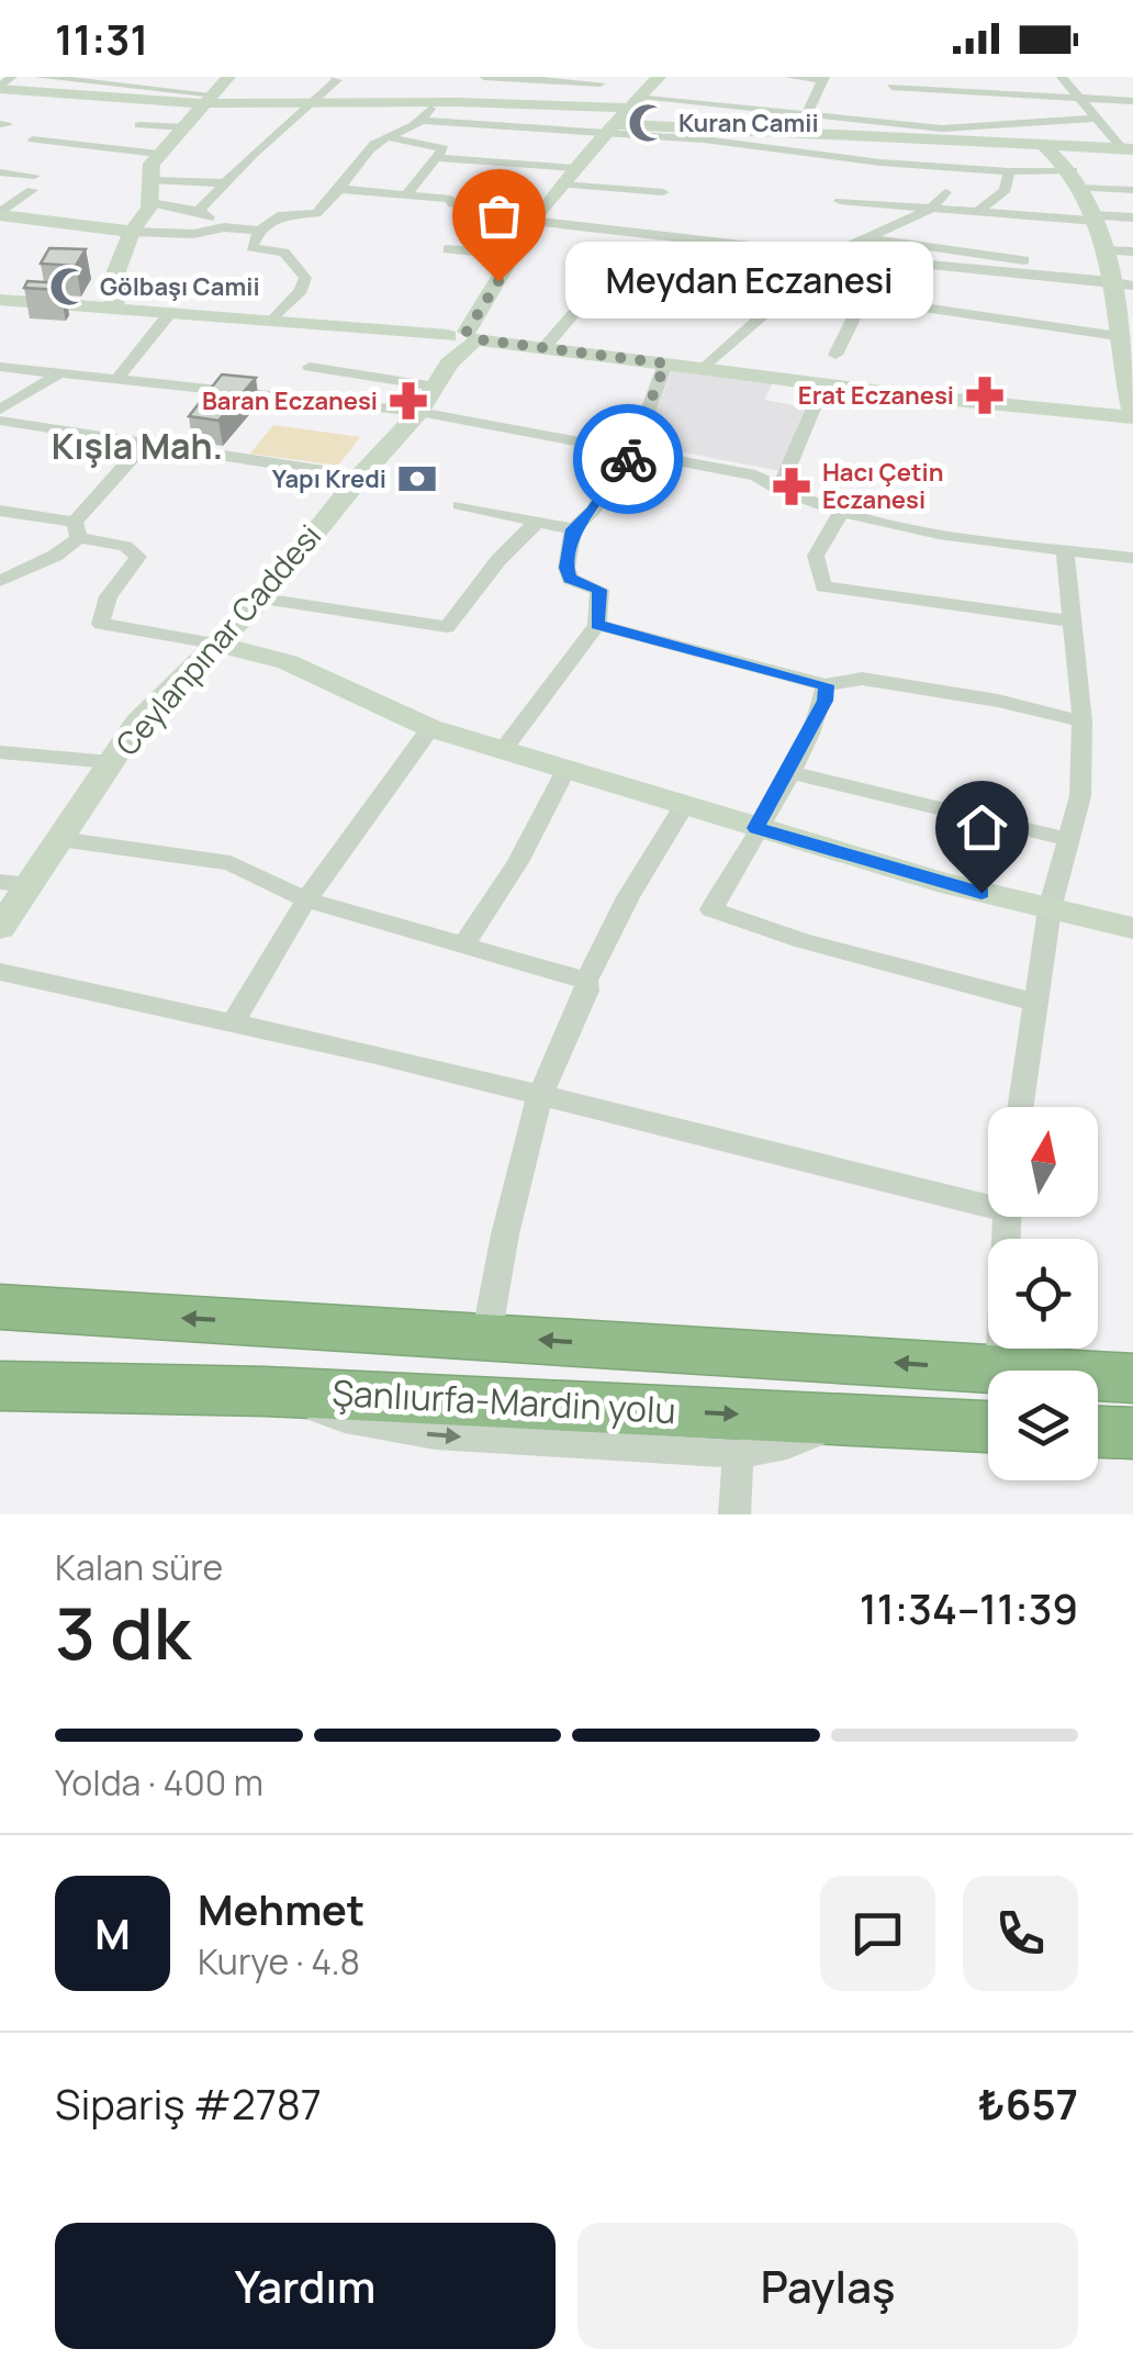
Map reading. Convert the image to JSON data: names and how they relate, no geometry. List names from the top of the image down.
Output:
{
  "streets": {
    "highway": ["Şanlıurfa-Mardin yolu"],
    "street": ["Ceylanpınar Caddesi"]
  },
  "districts": ["Kışla Mah."],
  "places": {
    "mosque": ["Kuran Camii", "Gölbaşı Camii"],
    "other": ["Meydan Eczanesi"],
    "pharmacy": ["Erat Eczanesi", "Baran Eczanesi", "Hacı Çetin Eczanesi"],
    "bank": ["Yapı Kredi"]
  },
  "north": "top",
  "page": {
    "status": "11:31",
    "bubble": "Meydan Eczanesi",
    "heading": ["3 dk", "Kalan süre", "11:34–11:39"],
    "panel": [
      "Mehmet",
      "Kurye · 4.8",
      "Sipariş #2787",
      "₺657"
    ],
    "bar": "Yolda · 400 m",
    "round": "M",
    "buttons": ["Yardım", "Paylaş"]
  }
}
